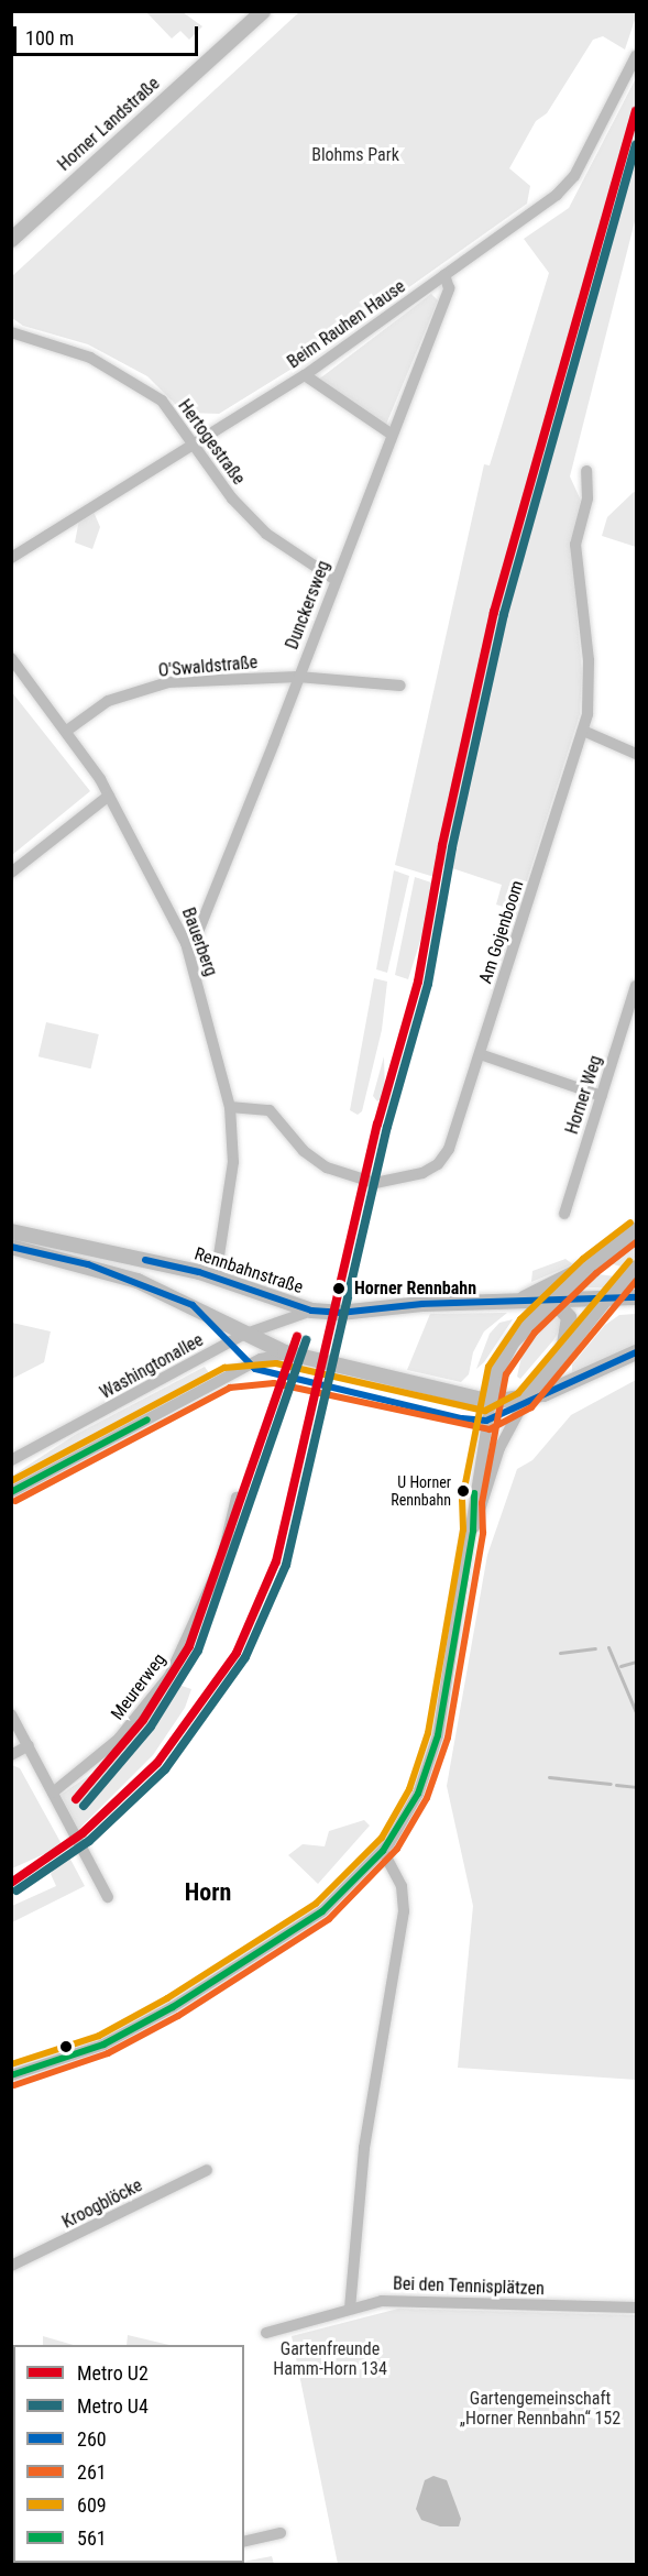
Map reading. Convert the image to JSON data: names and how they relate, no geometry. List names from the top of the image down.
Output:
{
  "streets": {
    "main road": ["Horner Landstraße", "Rennbahnstraße"],
    "street": [
      "Beim Rauhen Hause",
      "Hertogestraße",
      "Dunckersweg",
      "O'Swaldstraße",
      "Am Gojenboom",
      "Bauerberg",
      "Horner Weg",
      "Washingtonallee",
      "Meurerweg",
      "Kroogblöcke",
      "Bei den Tennisplätzen"
    ]
  },
  "crossings": [
    ["Beim Rauhen Hause", "Hertogestraße"],
    ["Beim Rauhen Hause", "Dunckersweg"],
    ["Hertogestraße", "Dunckersweg"],
    ["Dunckersweg", "O'Swaldstraße"],
    ["Dunckersweg", "Bauerberg"],
    ["O'Swaldstraße", "Bauerberg"],
    ["Am Gojenboom", "Bauerberg"],
    ["Bauerberg", "Rennbahnstraße"],
    ["Rennbahnstraße", "Washingtonallee"]
  ],
  "districts": ["Horn"],
  "parks": ["Blohms Park", "Gartenfreunde Hamm-Horn 134", "Gartengemeinschaft „Horner Rennbahn“ 152"],
  "places": ["Horner Rennbahn", "U Horner Rennbahn"],
  "lines": [
    "metro line U2",
    "metro line U4",
    "transit line 609",
    "transit line 261",
    "transit line 260",
    "transit line 561"
  ],
  "legend": [
    "Metro U2",
    "Metro U4",
    "260",
    "261",
    "609",
    "561"
  ],
  "scale_bar": "100 m"
}
